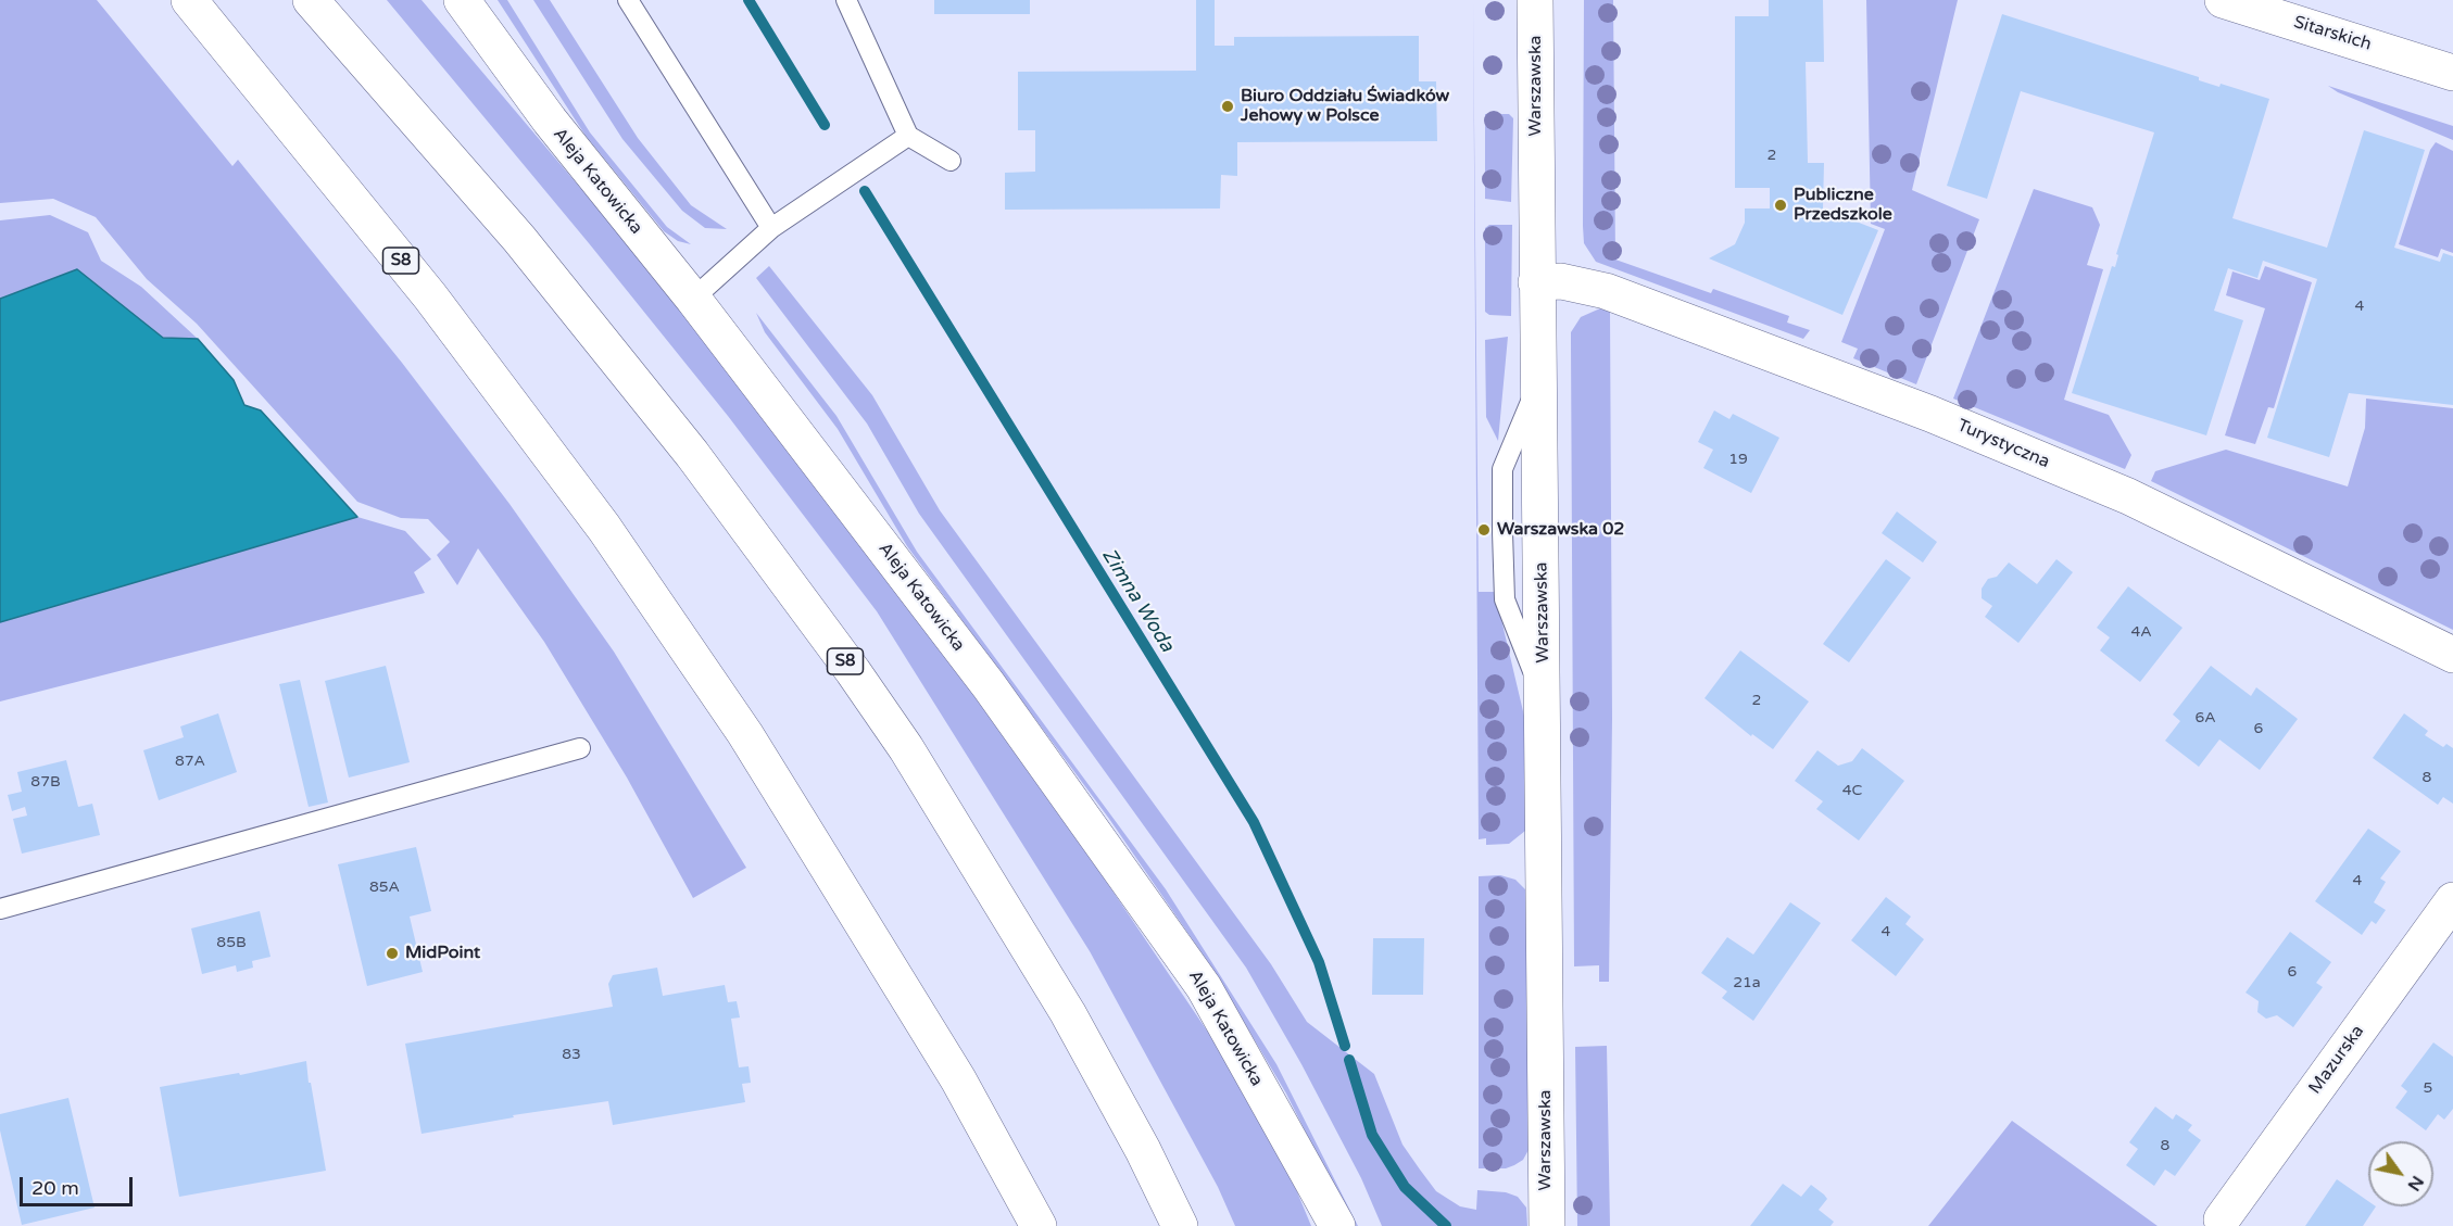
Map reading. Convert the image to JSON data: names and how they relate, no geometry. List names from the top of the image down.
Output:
{
  "streets": {
    "main road": [
      "Sitarskich",
      "Warszawska",
      "Aleja Katowicka",
      "S8",
      "Turystyczna",
      "Mazurska"
    ]
  },
  "crossings": [
    ["Warszawska", "Turystyczna"]
  ],
  "water": ["Zimna Woda"],
  "places": [
    "Biuro Oddziału Świadków Jehowy w Polsce",
    "Publiczne Przedszkole",
    "Warszawska 02",
    "MidPoint"
  ],
  "house_numbers": [
    "2",
    "4",
    "19",
    "4A",
    "2",
    "6A",
    "6",
    "87A",
    "8",
    "87B",
    "4C",
    "4",
    "85A",
    "4",
    "85B",
    "6",
    "21a",
    "83",
    "5",
    "8"
  ],
  "scale_bar": "20 m",
  "north": "bottom right"
}
